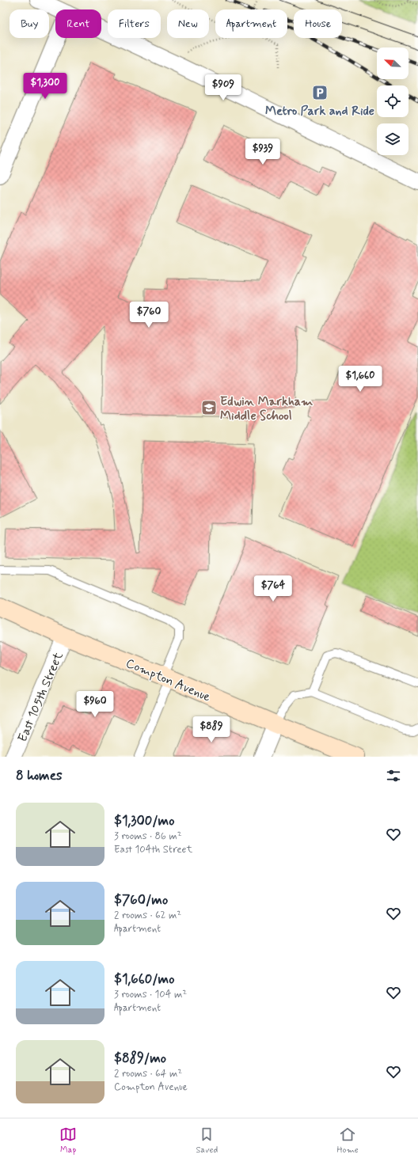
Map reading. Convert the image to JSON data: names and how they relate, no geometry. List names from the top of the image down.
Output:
{
  "streets": {
    "main road": ["Compton Avenue"],
    "street": ["East 105th Street"]
  },
  "crossings": [
    ["Compton Avenue", "East 105th Street"]
  ],
  "places": {
    "parking": ["Metro Park and Ride"],
    "school or university": ["Edwin Markham Middle School"]
  },
  "north": "top left",
  "page": {
    "chip": [
      "Buy",
      "Rent",
      "Filters",
      "New",
      "Apartment",
      "House"
    ],
    "price": [
      "$1,300",
      "$909",
      "$939",
      "$760",
      "$1,660",
      "$764",
      "$960",
      "$889"
    ],
    "heading": "8 homes",
    "list": [
      {
        "name": "$1,300/mo",
        "note": "3 rooms · 86 m² · East 104th Street"
      },
      {
        "name": "$760/mo",
        "note": "2 rooms · 62 m² · Apartment"
      },
      {
        "name": "$1,660/mo",
        "note": "3 rooms · 104 m² · Apartment"
      },
      {
        "name": "$889/mo",
        "note": "2 rooms · 64 m² · Compton Avenue"
      }
    ],
    "tabs": ["Map", "Saved", "Home"]
  }
}
